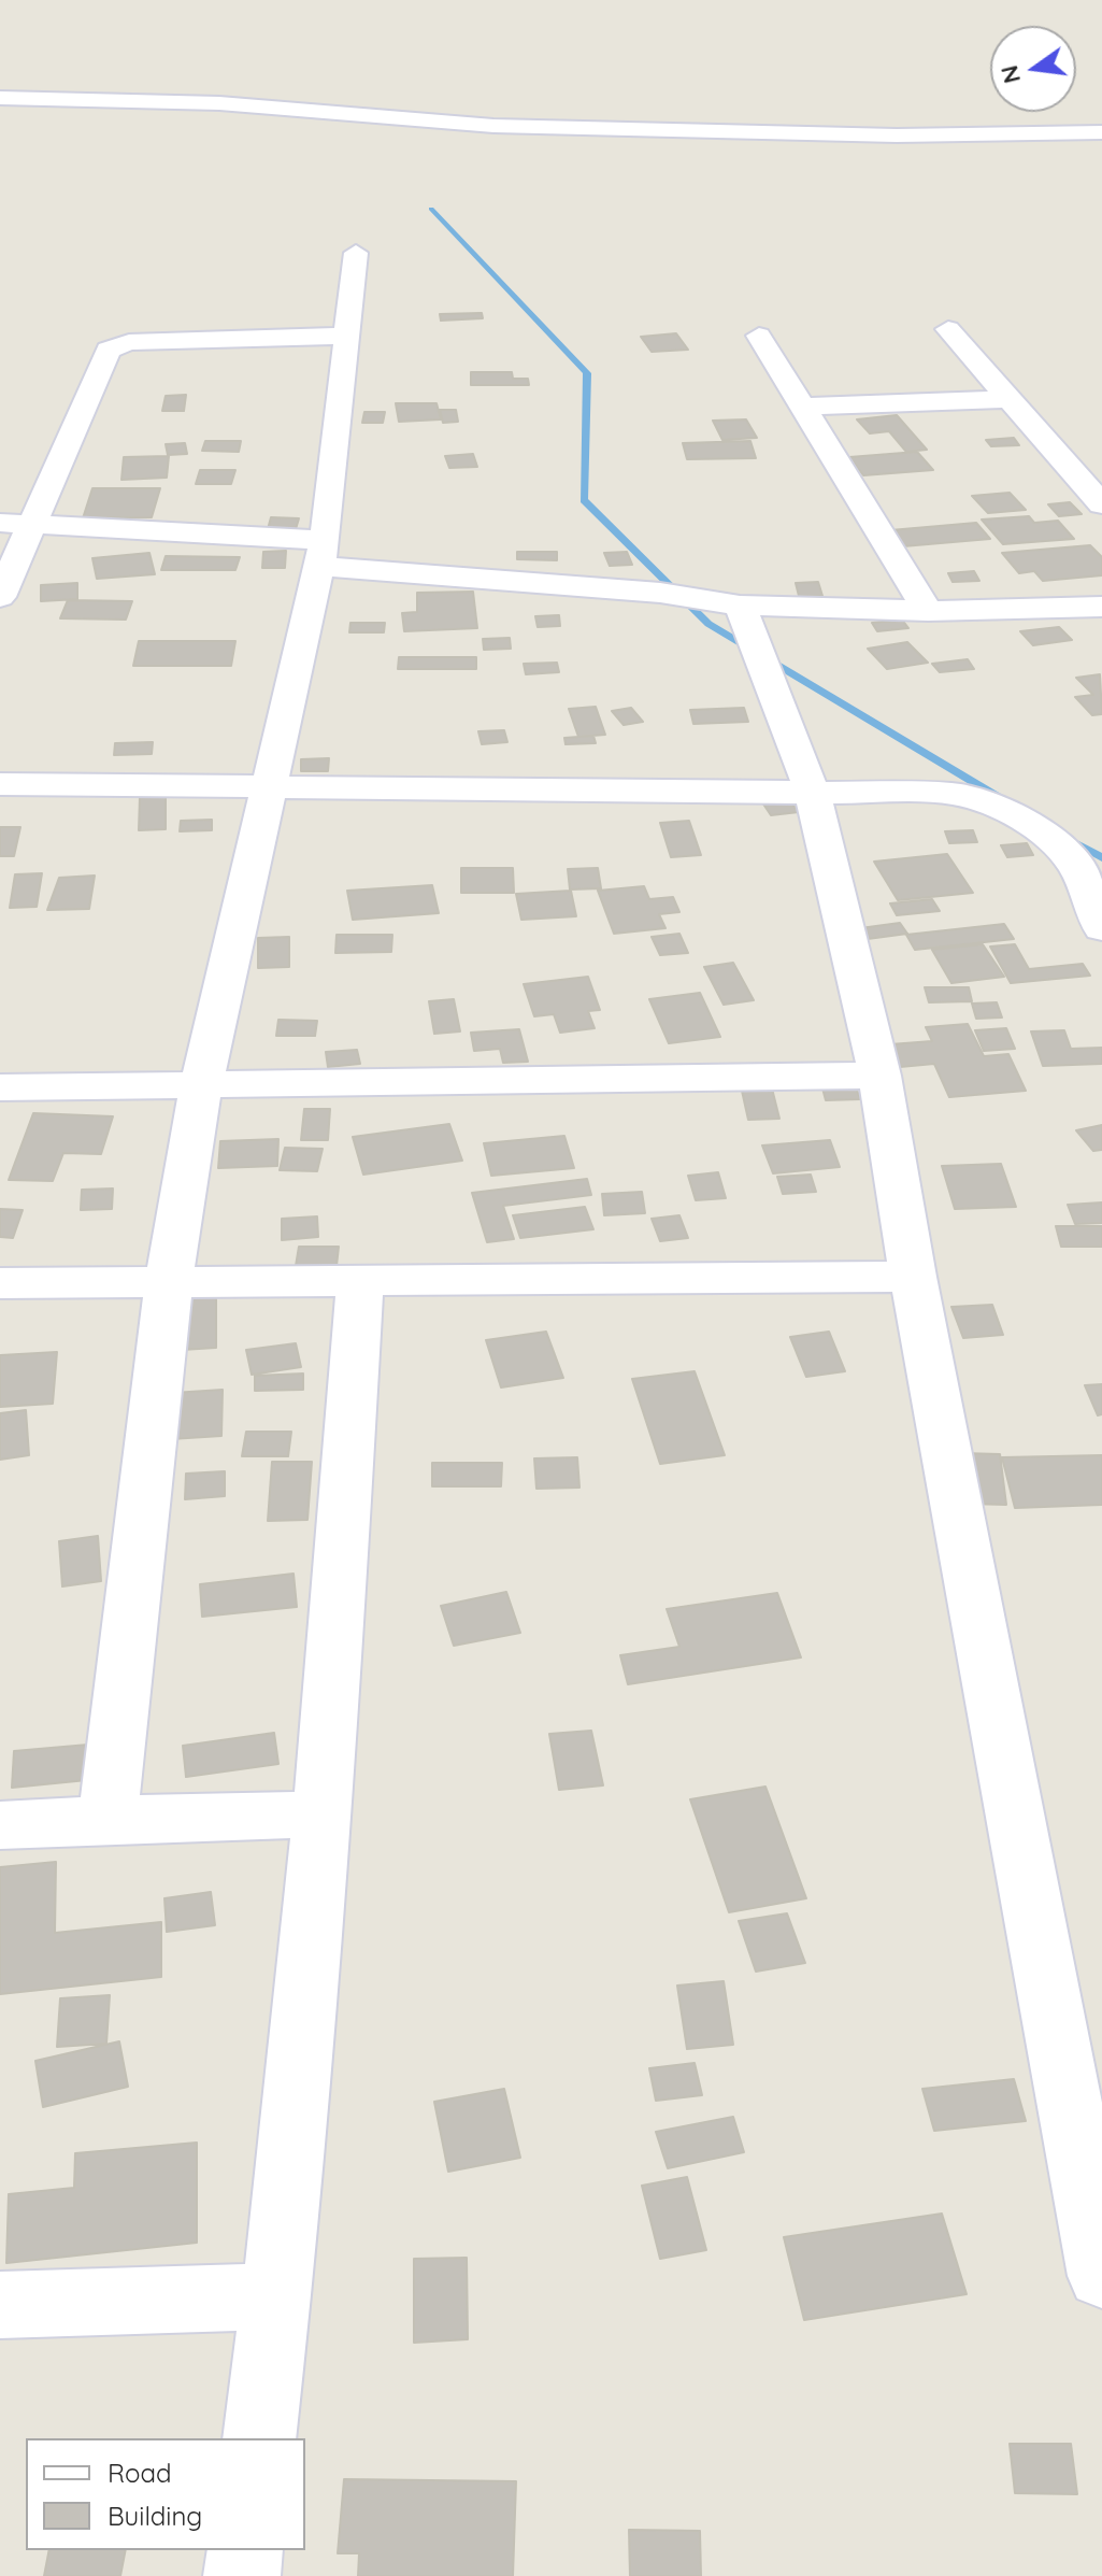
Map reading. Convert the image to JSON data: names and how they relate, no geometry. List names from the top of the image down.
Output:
{
  "legend": ["Road", "Building"],
  "north": "left"
}
